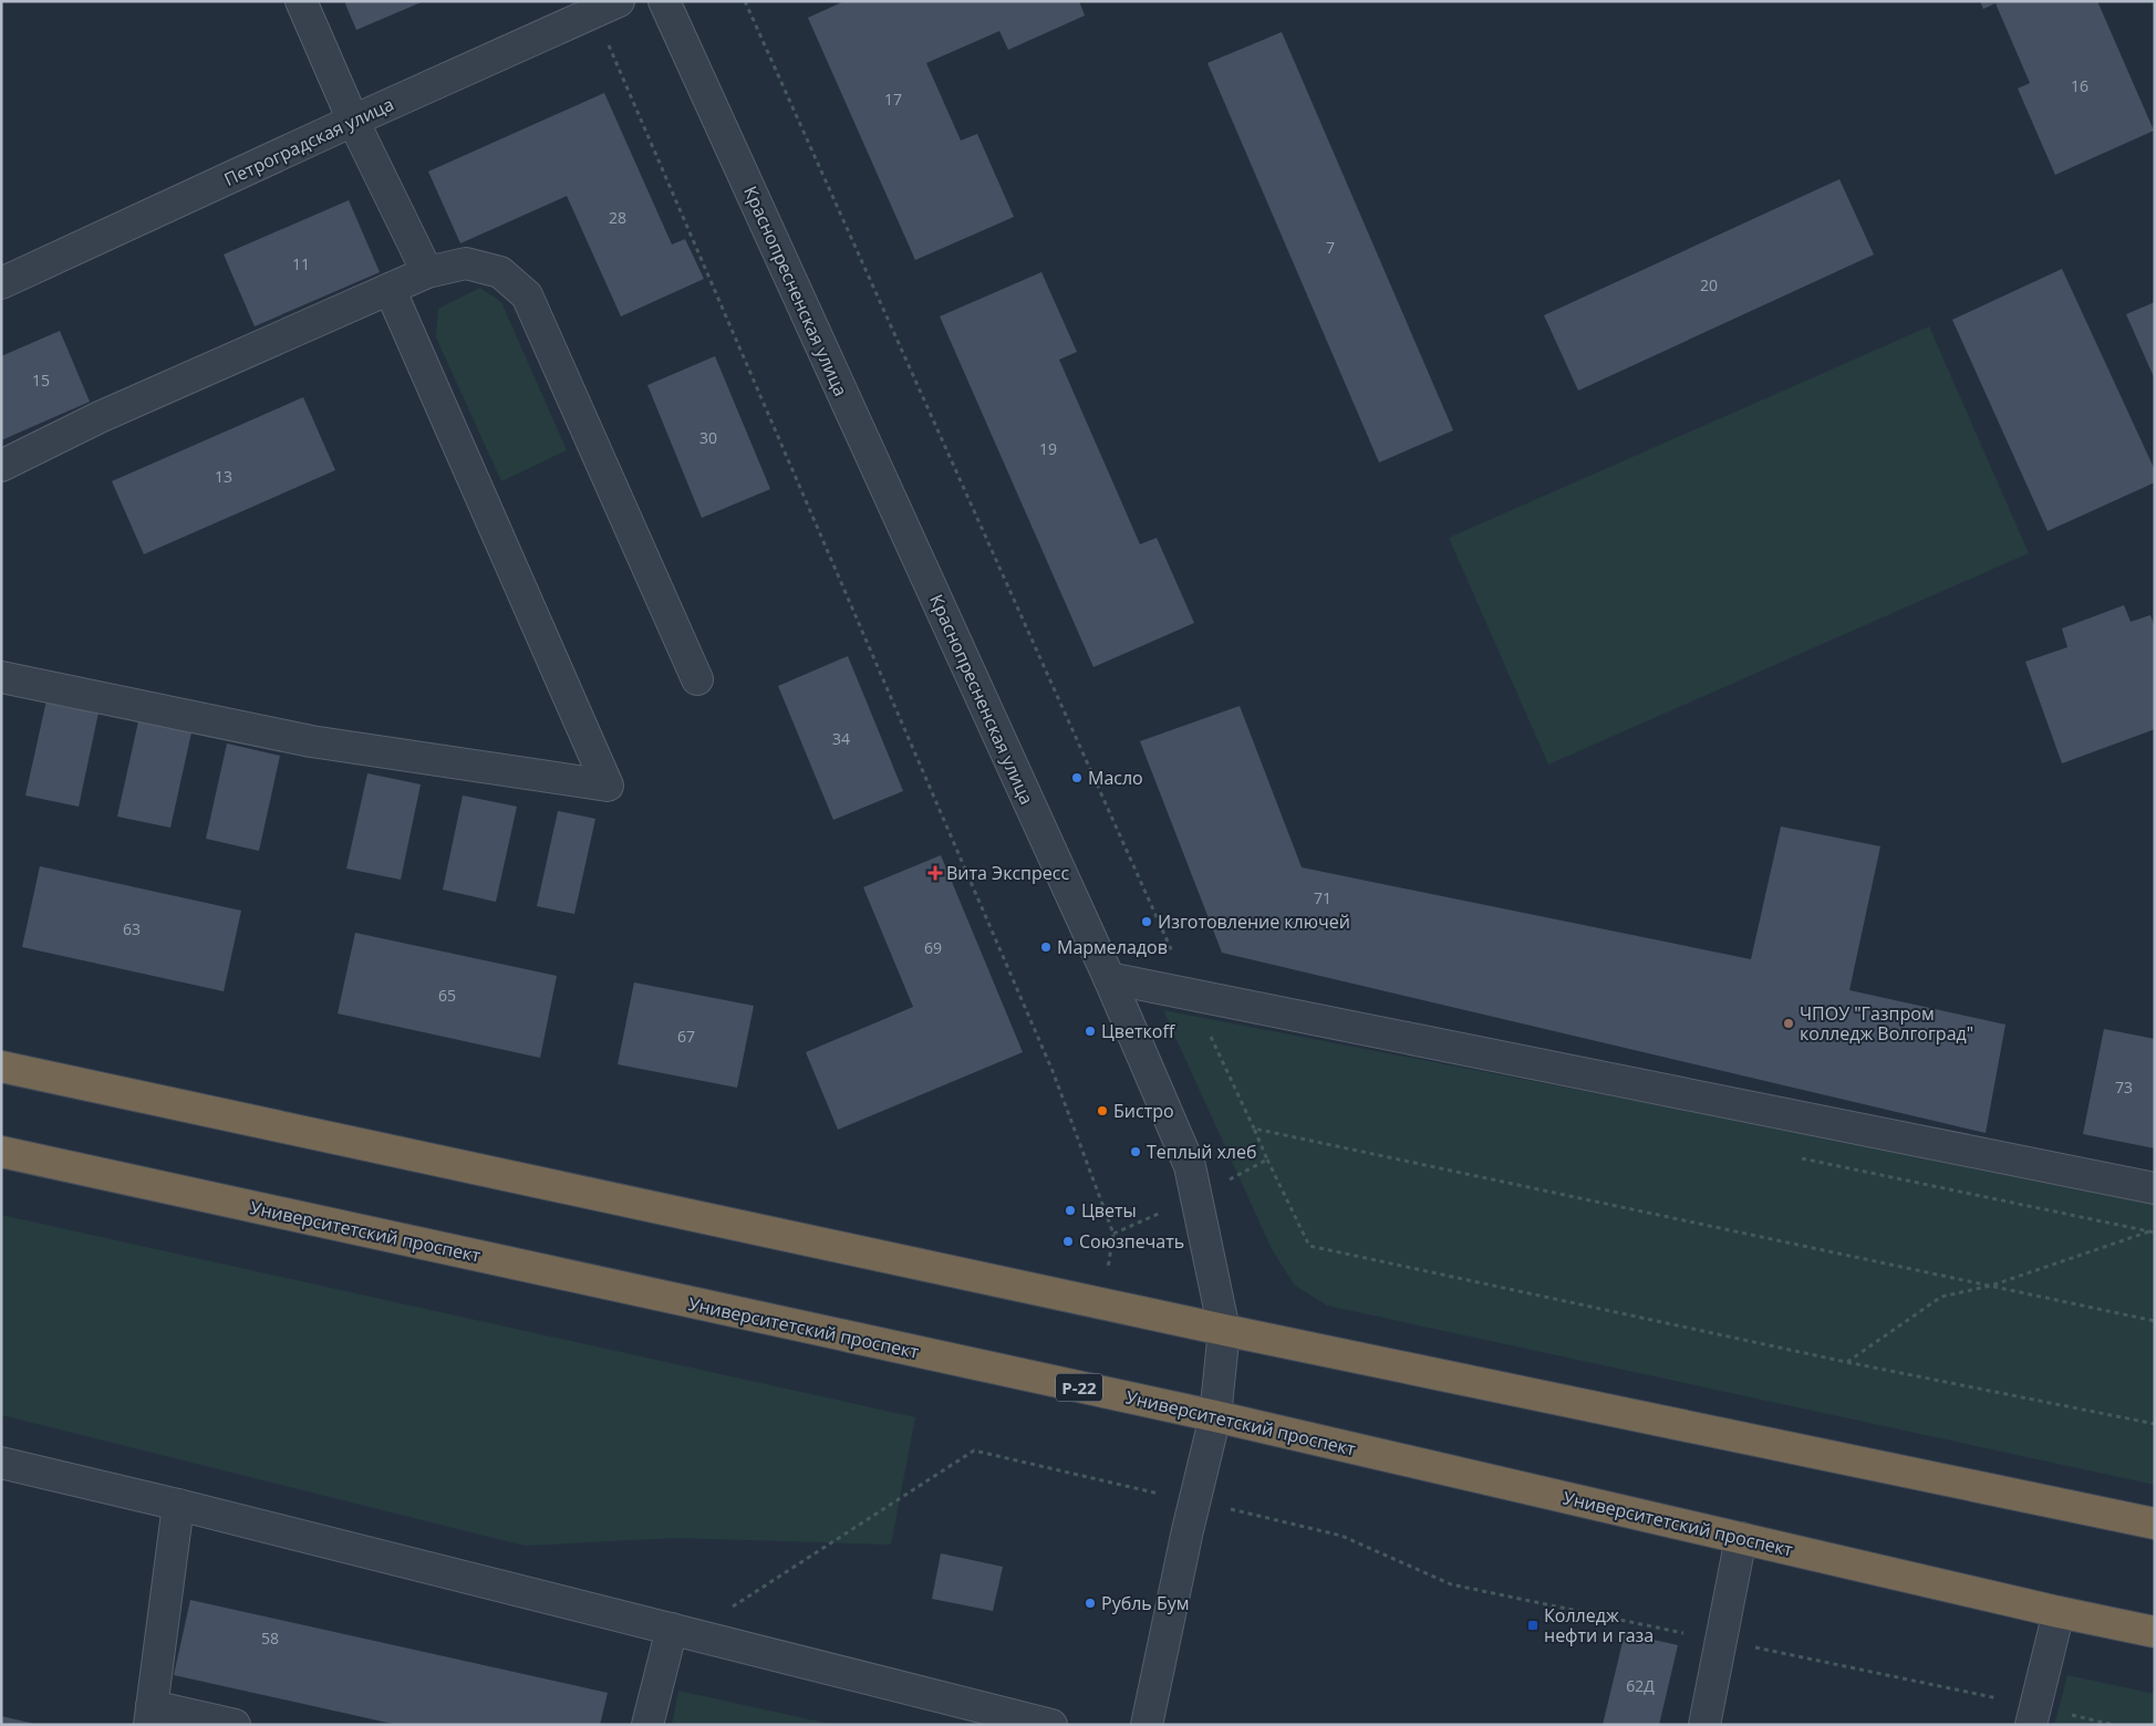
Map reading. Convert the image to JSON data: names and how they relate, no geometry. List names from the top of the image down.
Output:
{
  "streets": {
    "highway": ["Университетский проспект", "Р-22"],
    "street": ["Петроградская улица", "Краснопресненская улица"]
  },
  "crossings": [
    ["Краснопресненская улица", "Университетский проспект"]
  ],
  "places": {
    "other": [
      "Масло",
      "Изготовление ключей",
      "Мармеладов",
      "ЧПОУ \"Газпром колледж Волгоград\"",
      "Цветкоff",
      "Бистро",
      "Теплый хлеб",
      "Цветы",
      "Союзпечать",
      "Рубль Бум"
    ],
    "health": ["Вита Экспресс"],
    "transit": ["Колледж нефти и газа"]
  },
  "house_numbers": [
    "16",
    "17",
    "28",
    "7",
    "11",
    "20",
    "15",
    "30",
    "19",
    "13",
    "34",
    "71",
    "63",
    "69",
    "65",
    "67",
    "73",
    "58",
    "62Д"
  ]
}
